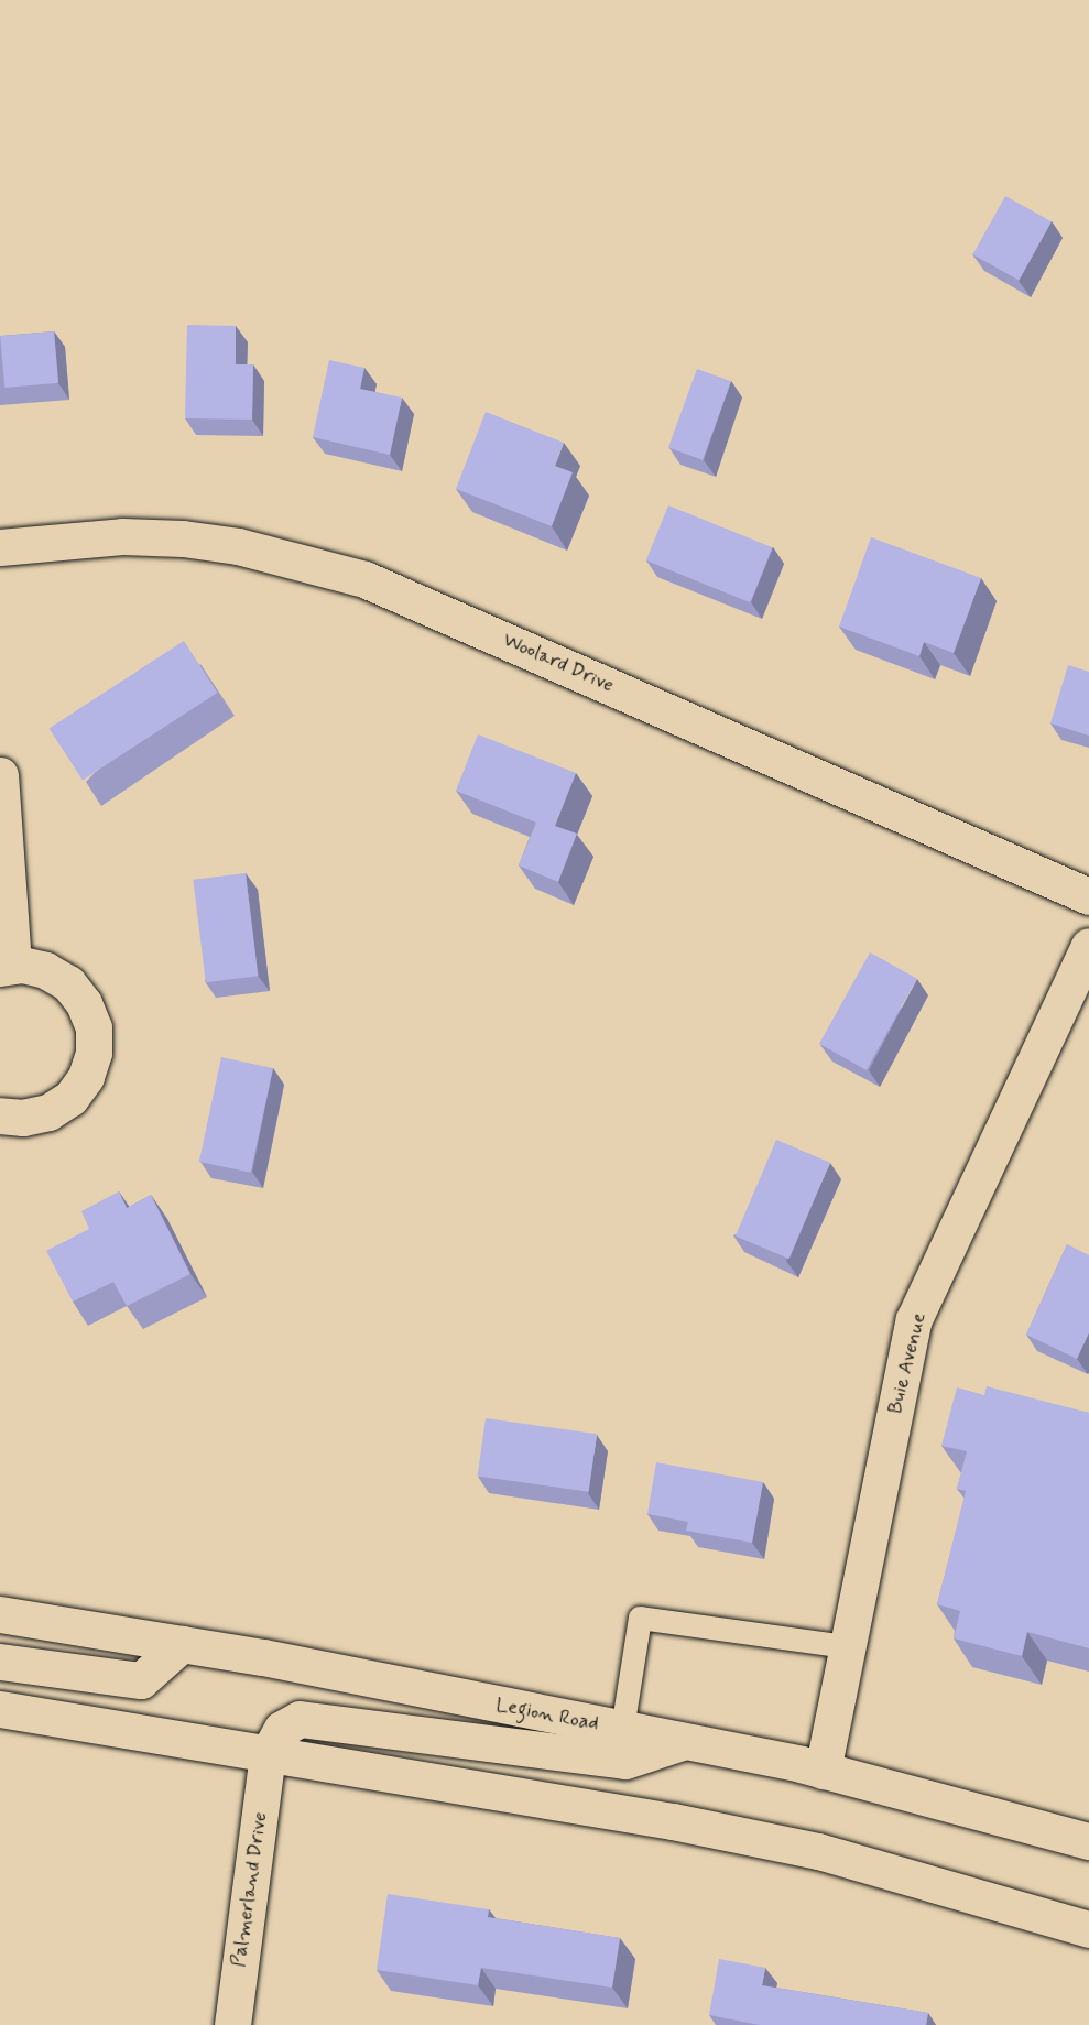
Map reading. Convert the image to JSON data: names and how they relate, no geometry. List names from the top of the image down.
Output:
{
  "streets": {
    "main road": [
      "Woolard Drive",
      "Buie Avenue",
      "Legion Road",
      "Palmerland Drive"
    ]
  },
  "crossings": [
    ["Buie Avenue", "Legion Road"]
  ]
}
